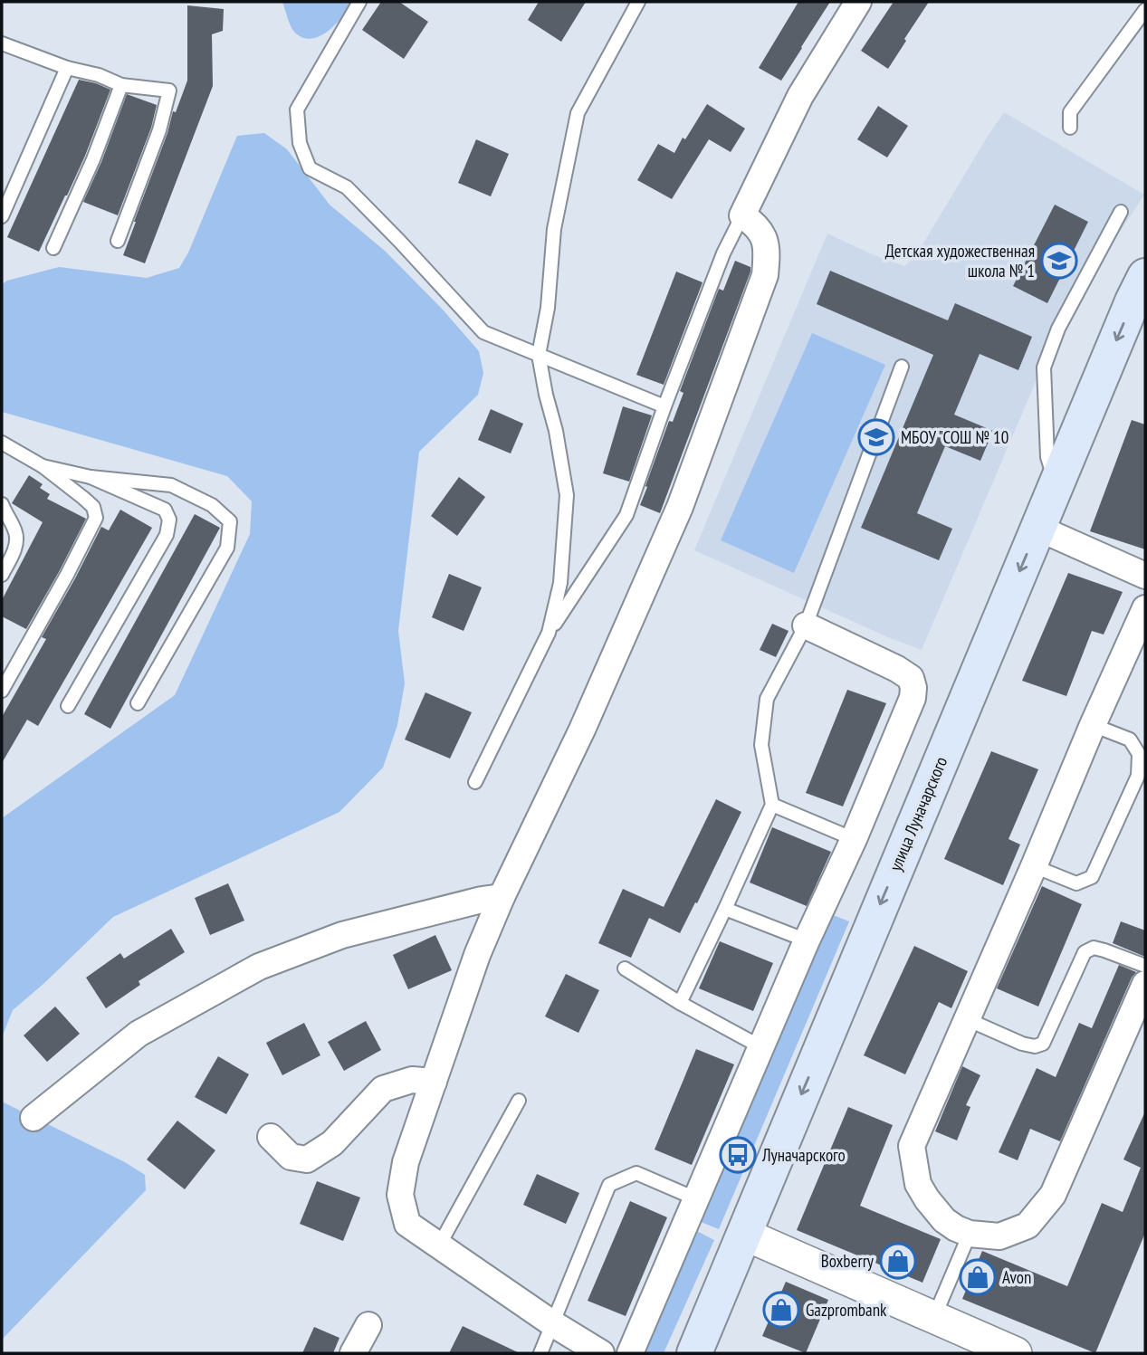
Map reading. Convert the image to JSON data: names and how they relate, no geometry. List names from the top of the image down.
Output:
{
  "streets": {
    "main road": ["улица Луначарского"]
  },
  "one_way": ["улица Луначарского"],
  "places": {
    "school or university": ["Детская художественная школа № 1", "МБОУ \"СОШ № 10"],
    "bus stop": ["Луначарского"],
    "shop": ["Boxberry", "Avon", "Gazprombank"]
  }
}
